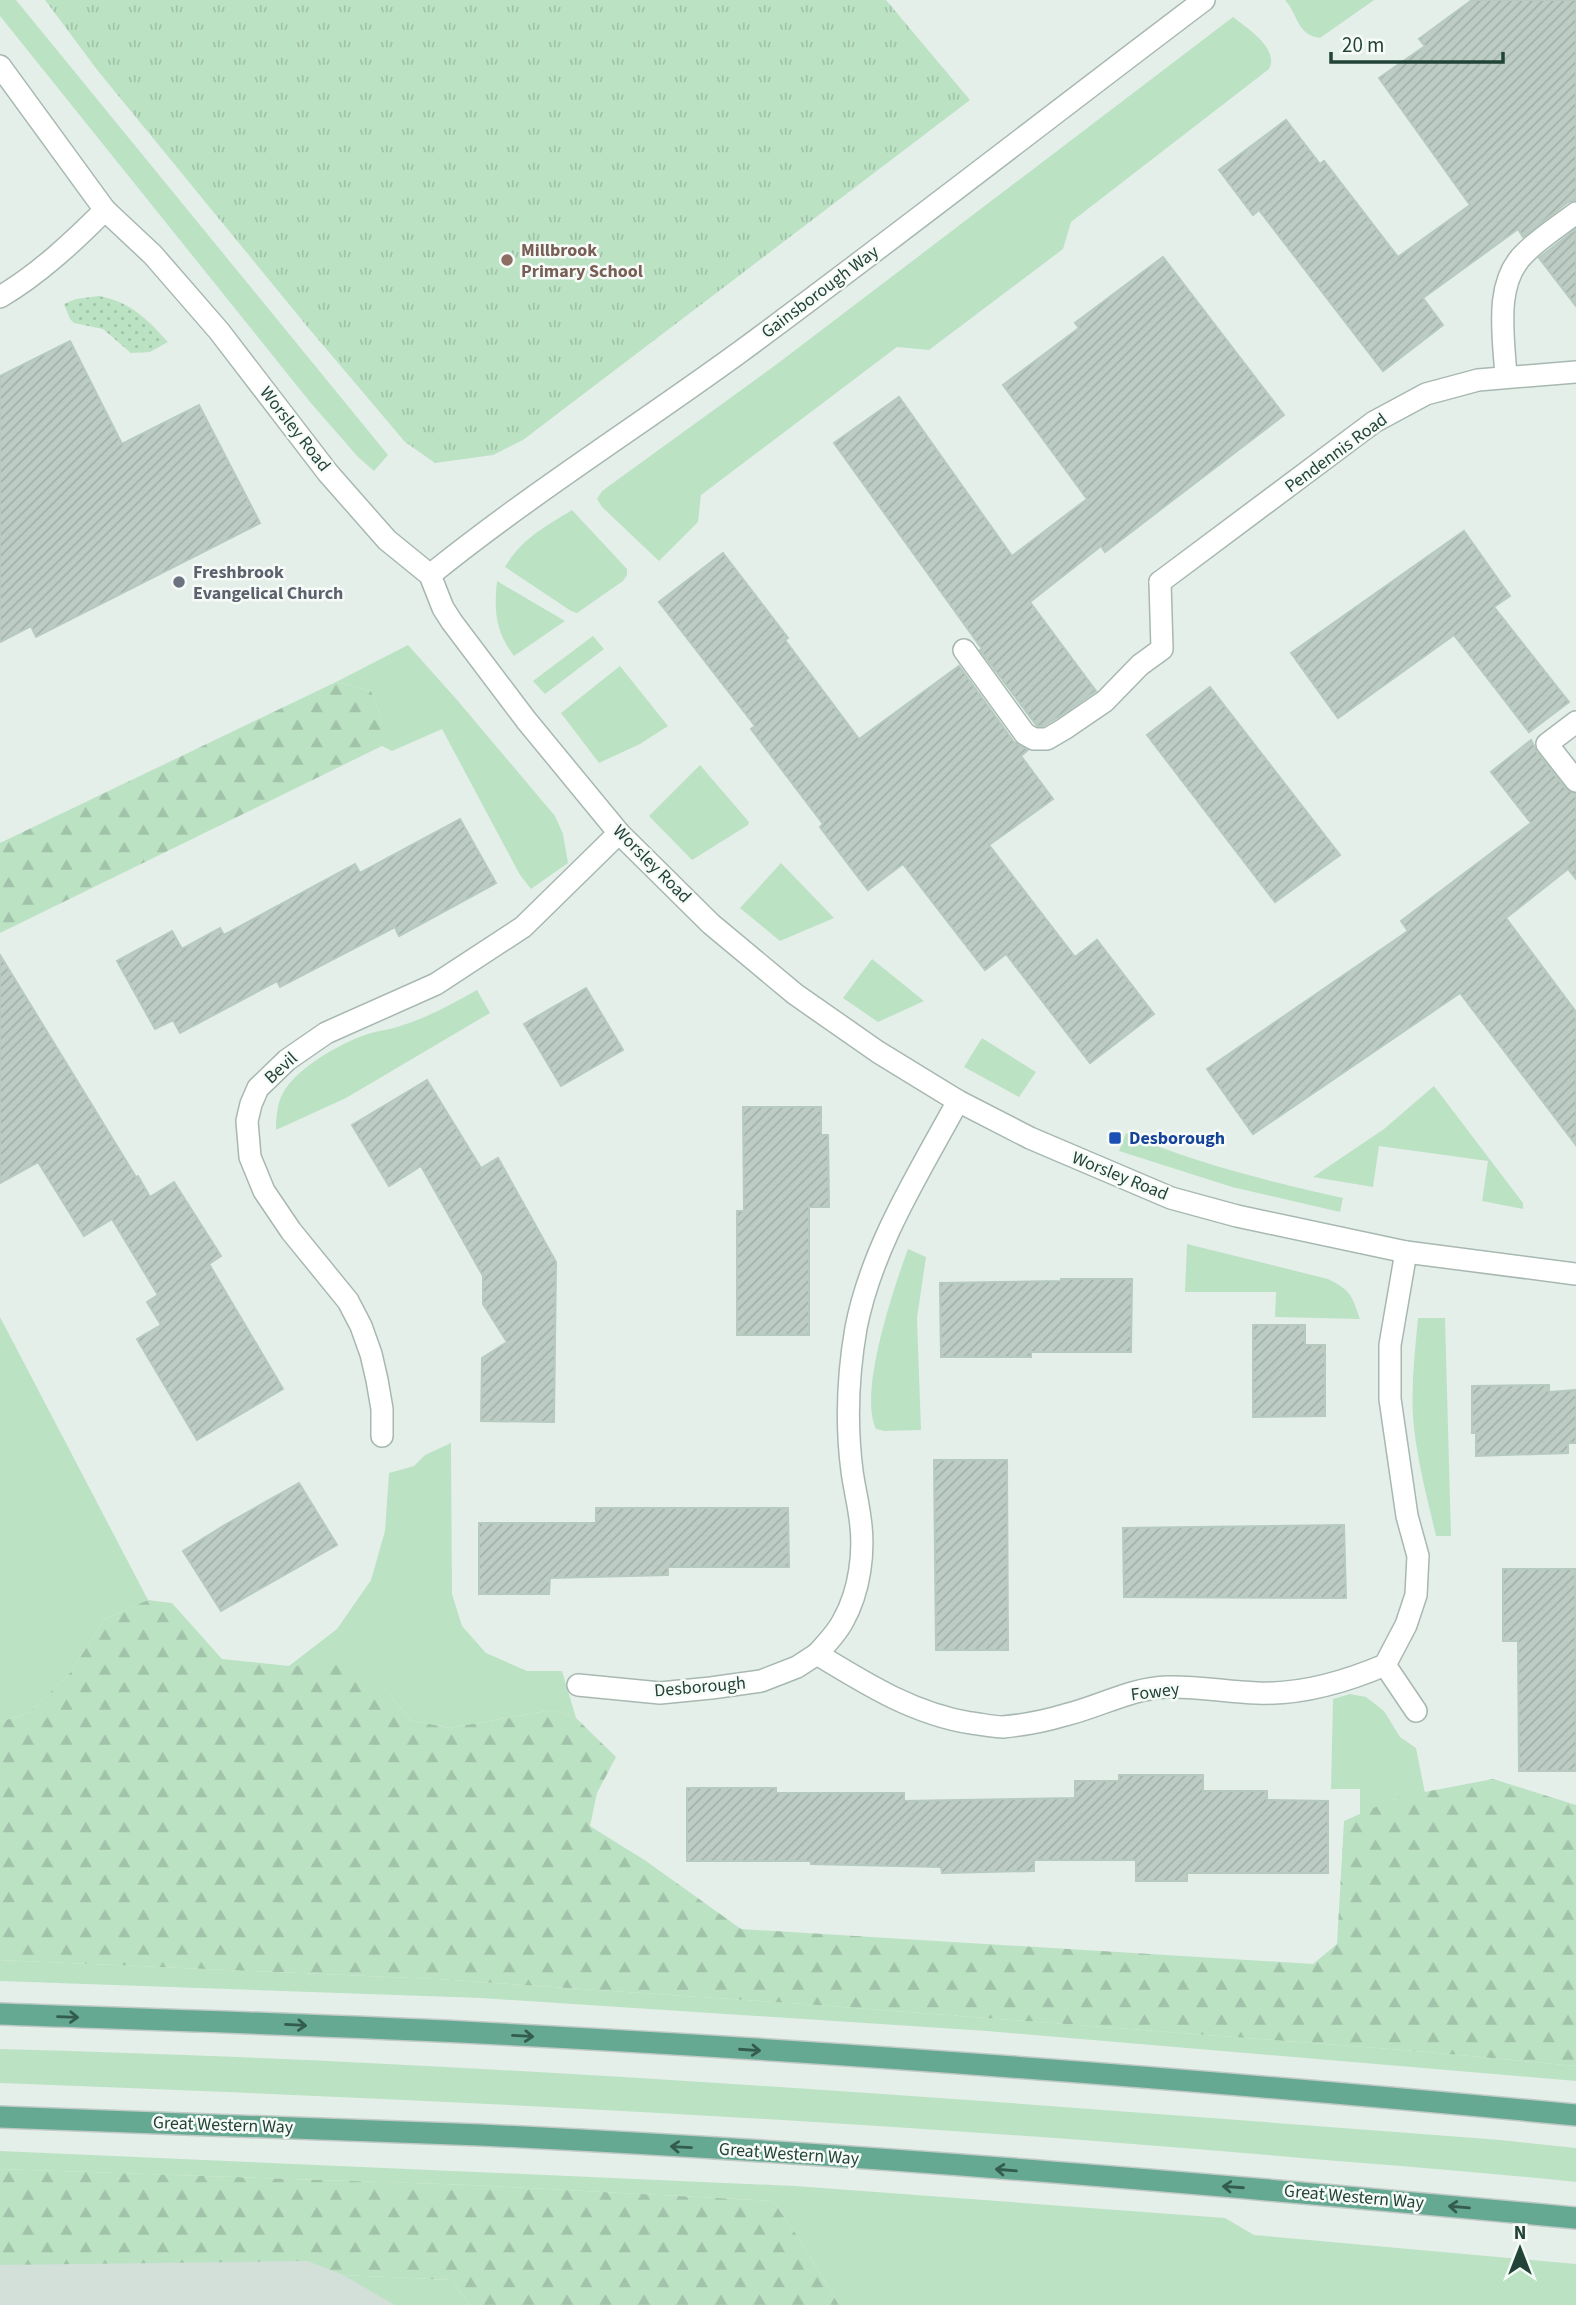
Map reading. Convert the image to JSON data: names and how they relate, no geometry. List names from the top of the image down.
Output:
{
  "streets": {
    "main road": ["Great Western Way"],
    "street": [
      "Gainsborough Way",
      "Worsley Road",
      "Pendennis Road",
      "Bevil",
      "Desborough",
      "Fowey"
    ]
  },
  "crossings": [
    ["Gainsborough Way", "Worsley Road"],
    ["Worsley Road", "Bevil"],
    ["Worsley Road", "Desborough"],
    ["Desborough", "Fowey"]
  ],
  "places": {
    "other": ["Millbrook Primary School", "Freshbrook Evangelical Church"],
    "transit": ["Desborough"]
  },
  "scale_bar": "20 m",
  "north": "top"
}
